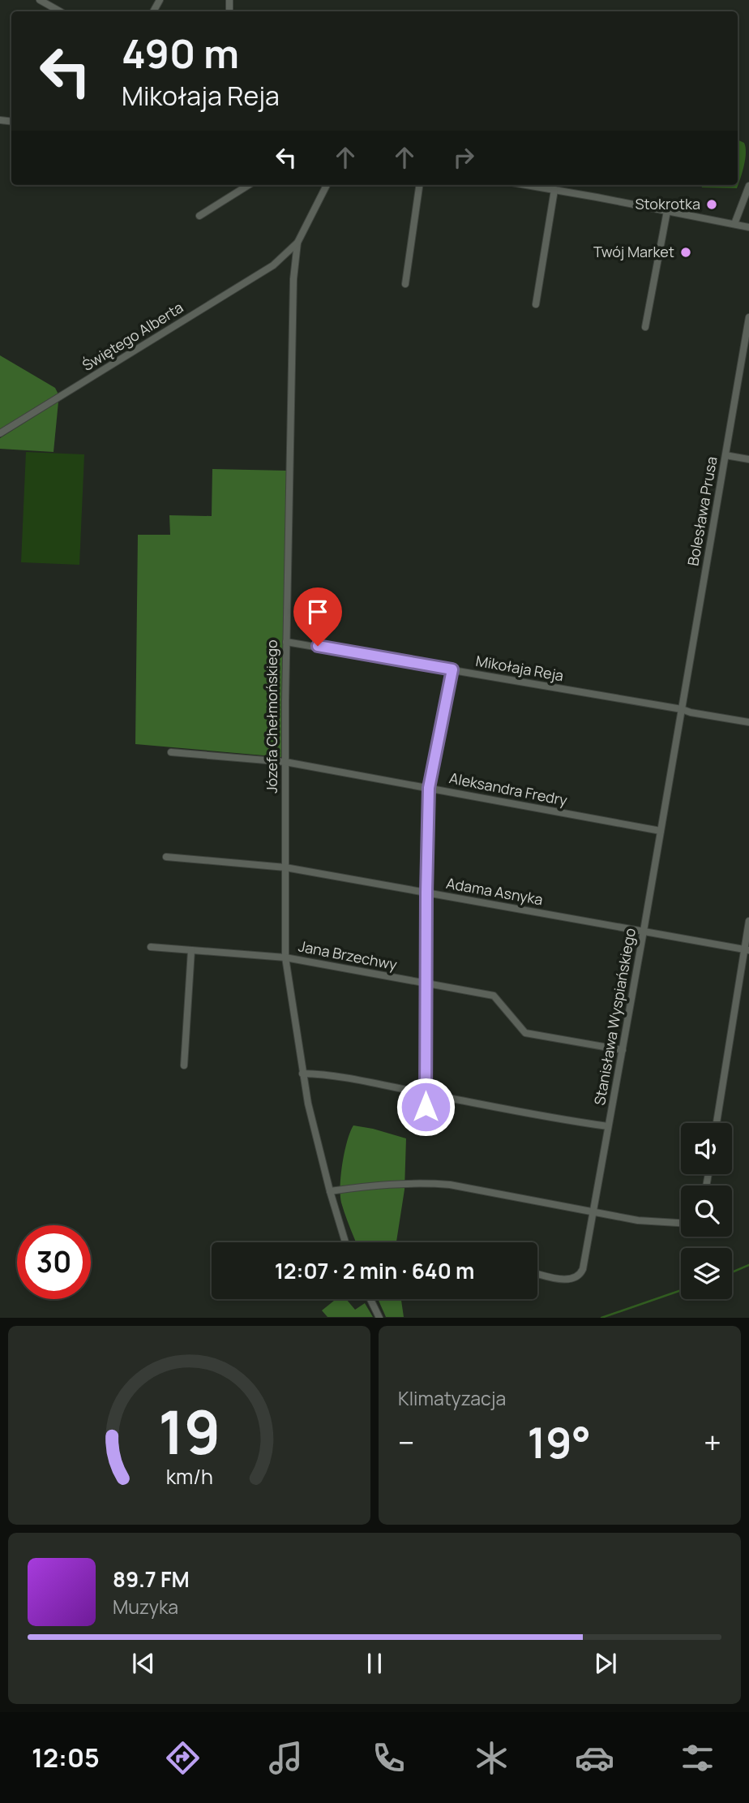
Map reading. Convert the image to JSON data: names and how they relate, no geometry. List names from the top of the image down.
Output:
{
  "streets": {
    "street": [
      "Świętego Alberta",
      "Bolesława Prusa",
      "Mikołaja Reja",
      "Józefa Chełmońskiego",
      "Aleksandra Fredry",
      "Adama Asnyka",
      "Jana Brzechwy",
      "Stanisława Wyspiańskiego"
    ]
  },
  "crossings": [
    ["Świętego Alberta", "Józefa Chełmońskiego"],
    ["Bolesława Prusa", "Mikołaja Reja"],
    ["Bolesława Prusa", "Stanisława Wyspiańskiego"],
    ["Mikołaja Reja", "Józefa Chełmońskiego"],
    ["Mikołaja Reja", "Stanisława Wyspiańskiego"],
    ["Józefa Chełmońskiego", "Aleksandra Fredry"],
    ["Józefa Chełmońskiego", "Adama Asnyka"],
    ["Józefa Chełmońskiego", "Jana Brzechwy"],
    ["Aleksandra Fredry", "Stanisława Wyspiańskiego"],
    ["Adama Asnyka", "Stanisława Wyspiańskiego"],
    ["Jana Brzechwy", "Stanisława Wyspiańskiego"]
  ],
  "places": ["Stokrotka", "Twój Market"],
  "page": {
    "turn": ["490 m", "Mikołaja Reja"],
    "limit": "30",
    "trip": "12:07 · 2 min · 640 m",
    "tile": "Klimatyzacja",
    "heat": ["−", "19°", "+"],
    "song": ["89.7 FM", "Muzyka"],
    "tabs": "12:05",
    "gauge": ["19", "km/h"]
  }
}
